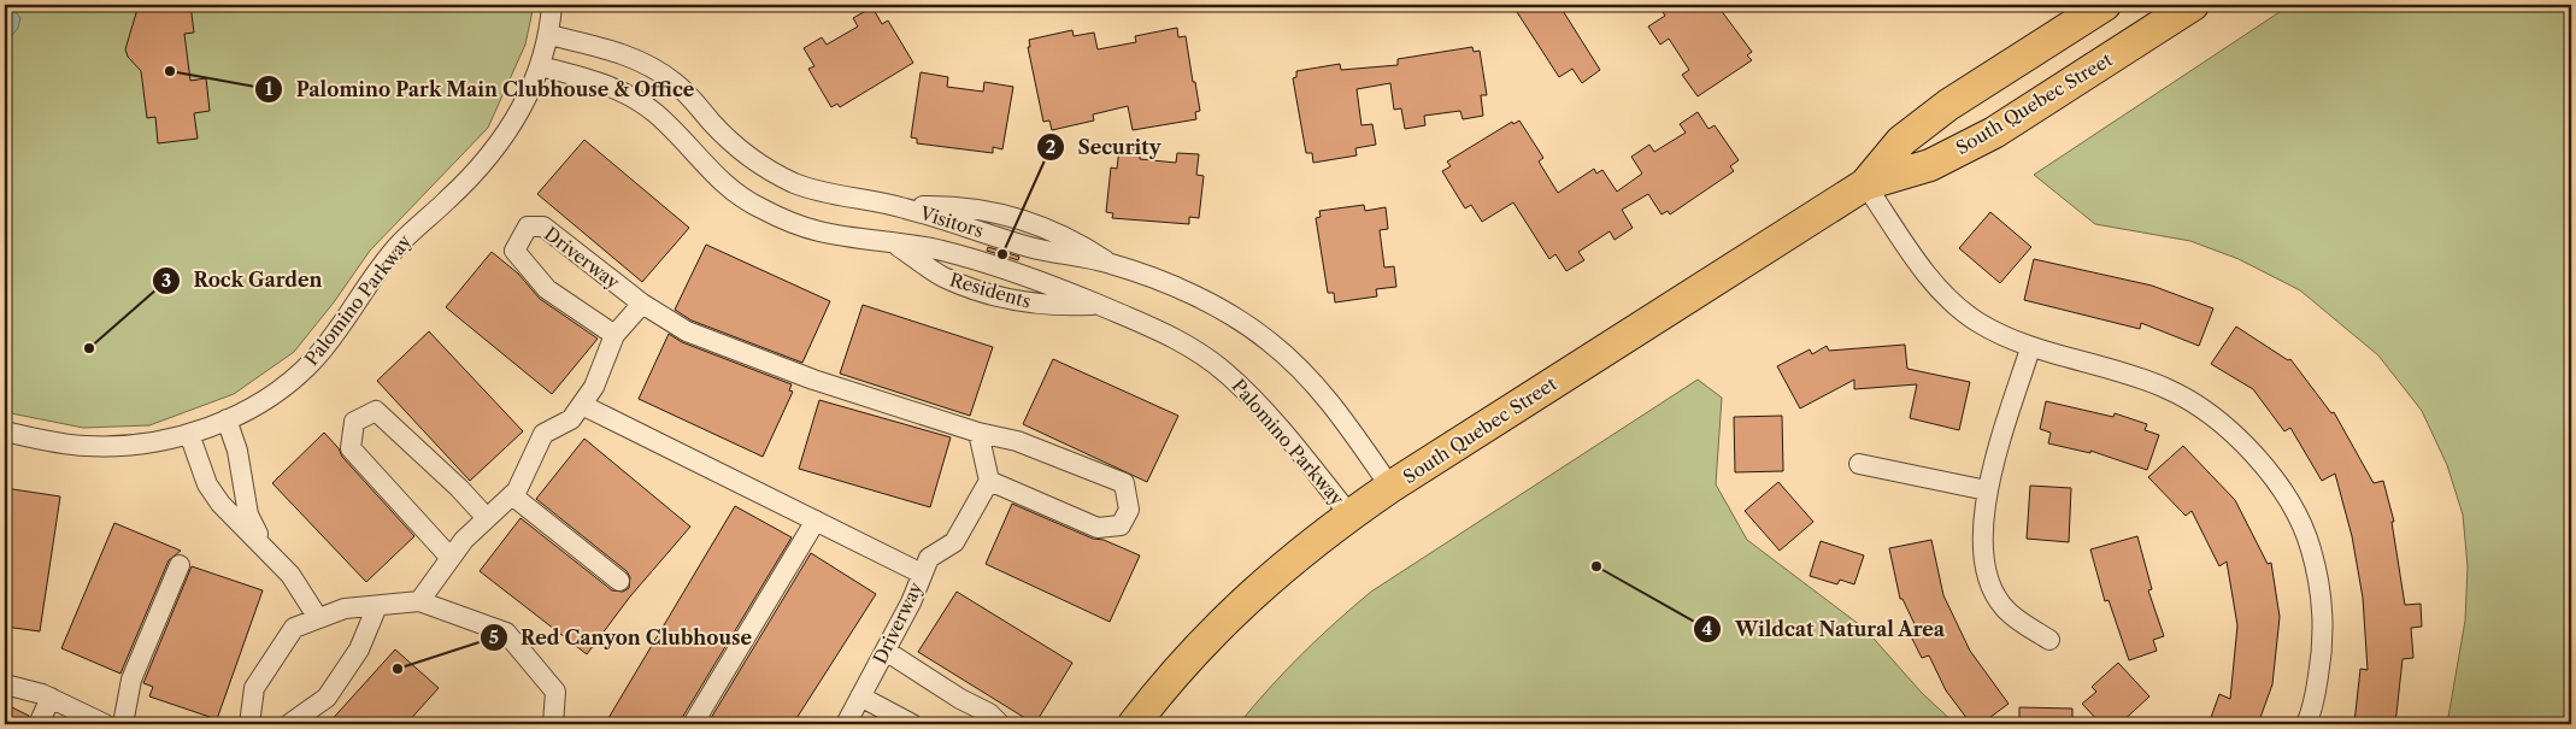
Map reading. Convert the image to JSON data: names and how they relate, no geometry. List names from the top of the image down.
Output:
{
  "streets": {
    "main road": ["South Quebec Street"],
    "street": [
      "Visitors",
      "Driverway",
      "Residents",
      "Palomino Parkway"
    ]
  },
  "crossings": [
    ["South Quebec Street", "Visitors"],
    ["South Quebec Street", "Palomino Parkway"],
    ["Visitors", "Palomino Parkway"],
    ["Residents", "Palomino Parkway"]
  ],
  "places": [
    "Palomino Park Main Clubhouse & Office",
    "Security",
    "Rock Garden",
    "Wildcat Natural Area",
    "Red Canyon Clubhouse"
  ]
}
